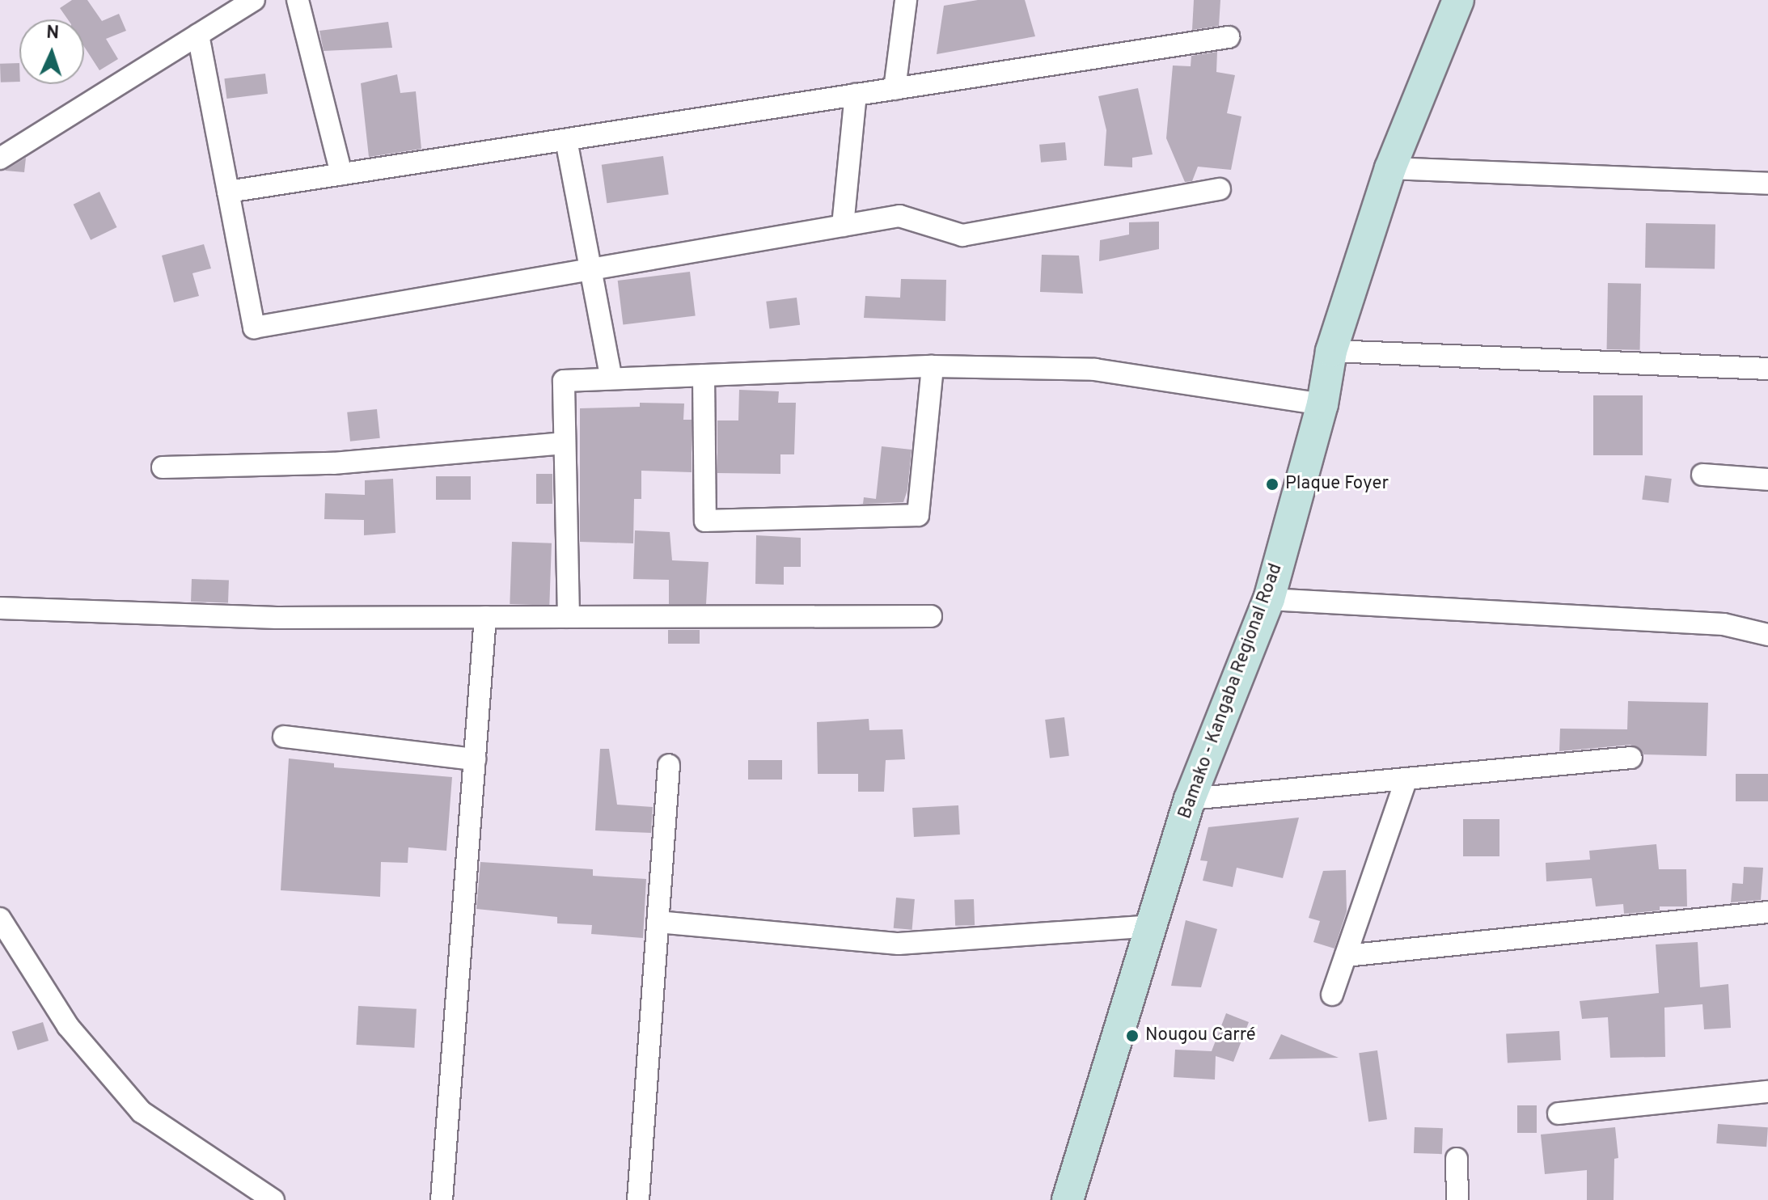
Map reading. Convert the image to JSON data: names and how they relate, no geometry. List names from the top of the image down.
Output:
{
  "streets": {
    "street": ["Bamako - Kangaba Regional Road"]
  },
  "places": ["Plaque Foyer", "Nougou Carré"],
  "north": "top"
}
